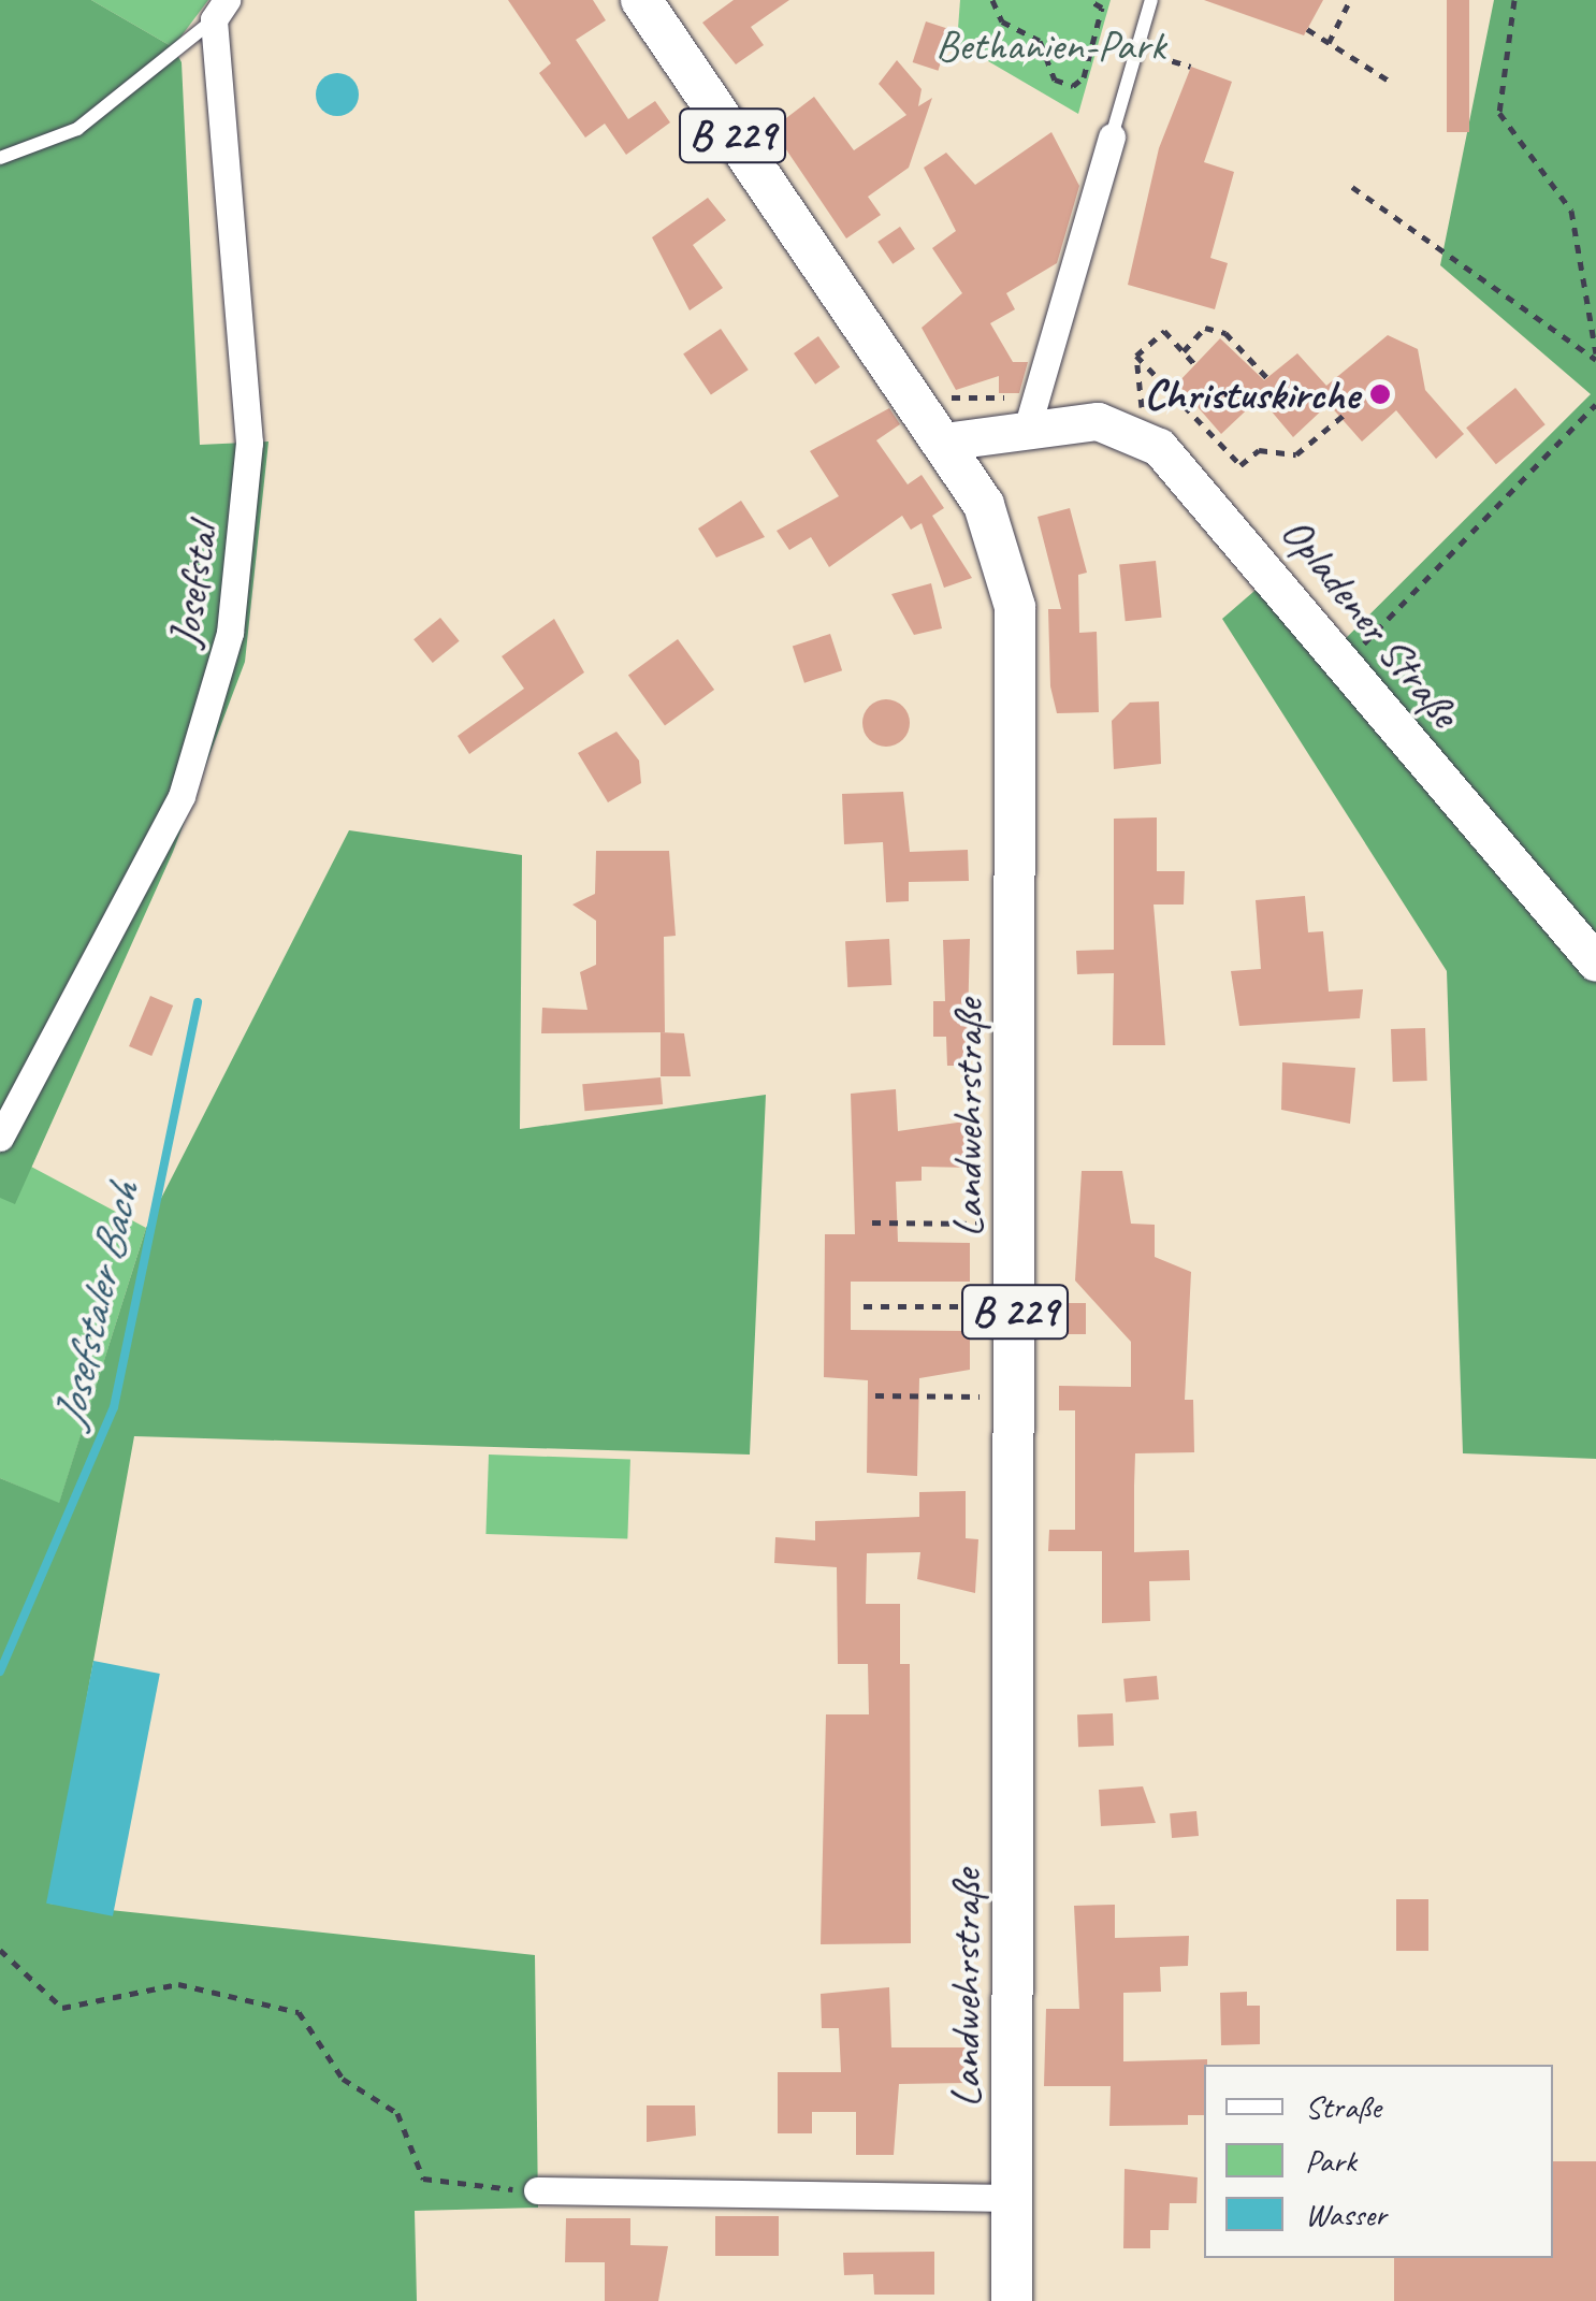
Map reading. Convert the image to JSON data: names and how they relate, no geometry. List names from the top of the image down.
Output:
{
  "streets": {
    "main road": ["B 229", "Opladener Straße", "Landwehrstraße"],
    "street": ["Josefstal"]
  },
  "crossings": [
    ["B 229", "Opladener Straße"],
    ["B 229", "Landwehrstraße"],
    ["Opladener Straße", "Landwehrstraße"]
  ],
  "water": ["Josefstaler Bach"],
  "parks": ["Bethanien-Park"],
  "places": ["Christuskirche"],
  "legend": ["Straße", "Park", "Wasser"]
}
